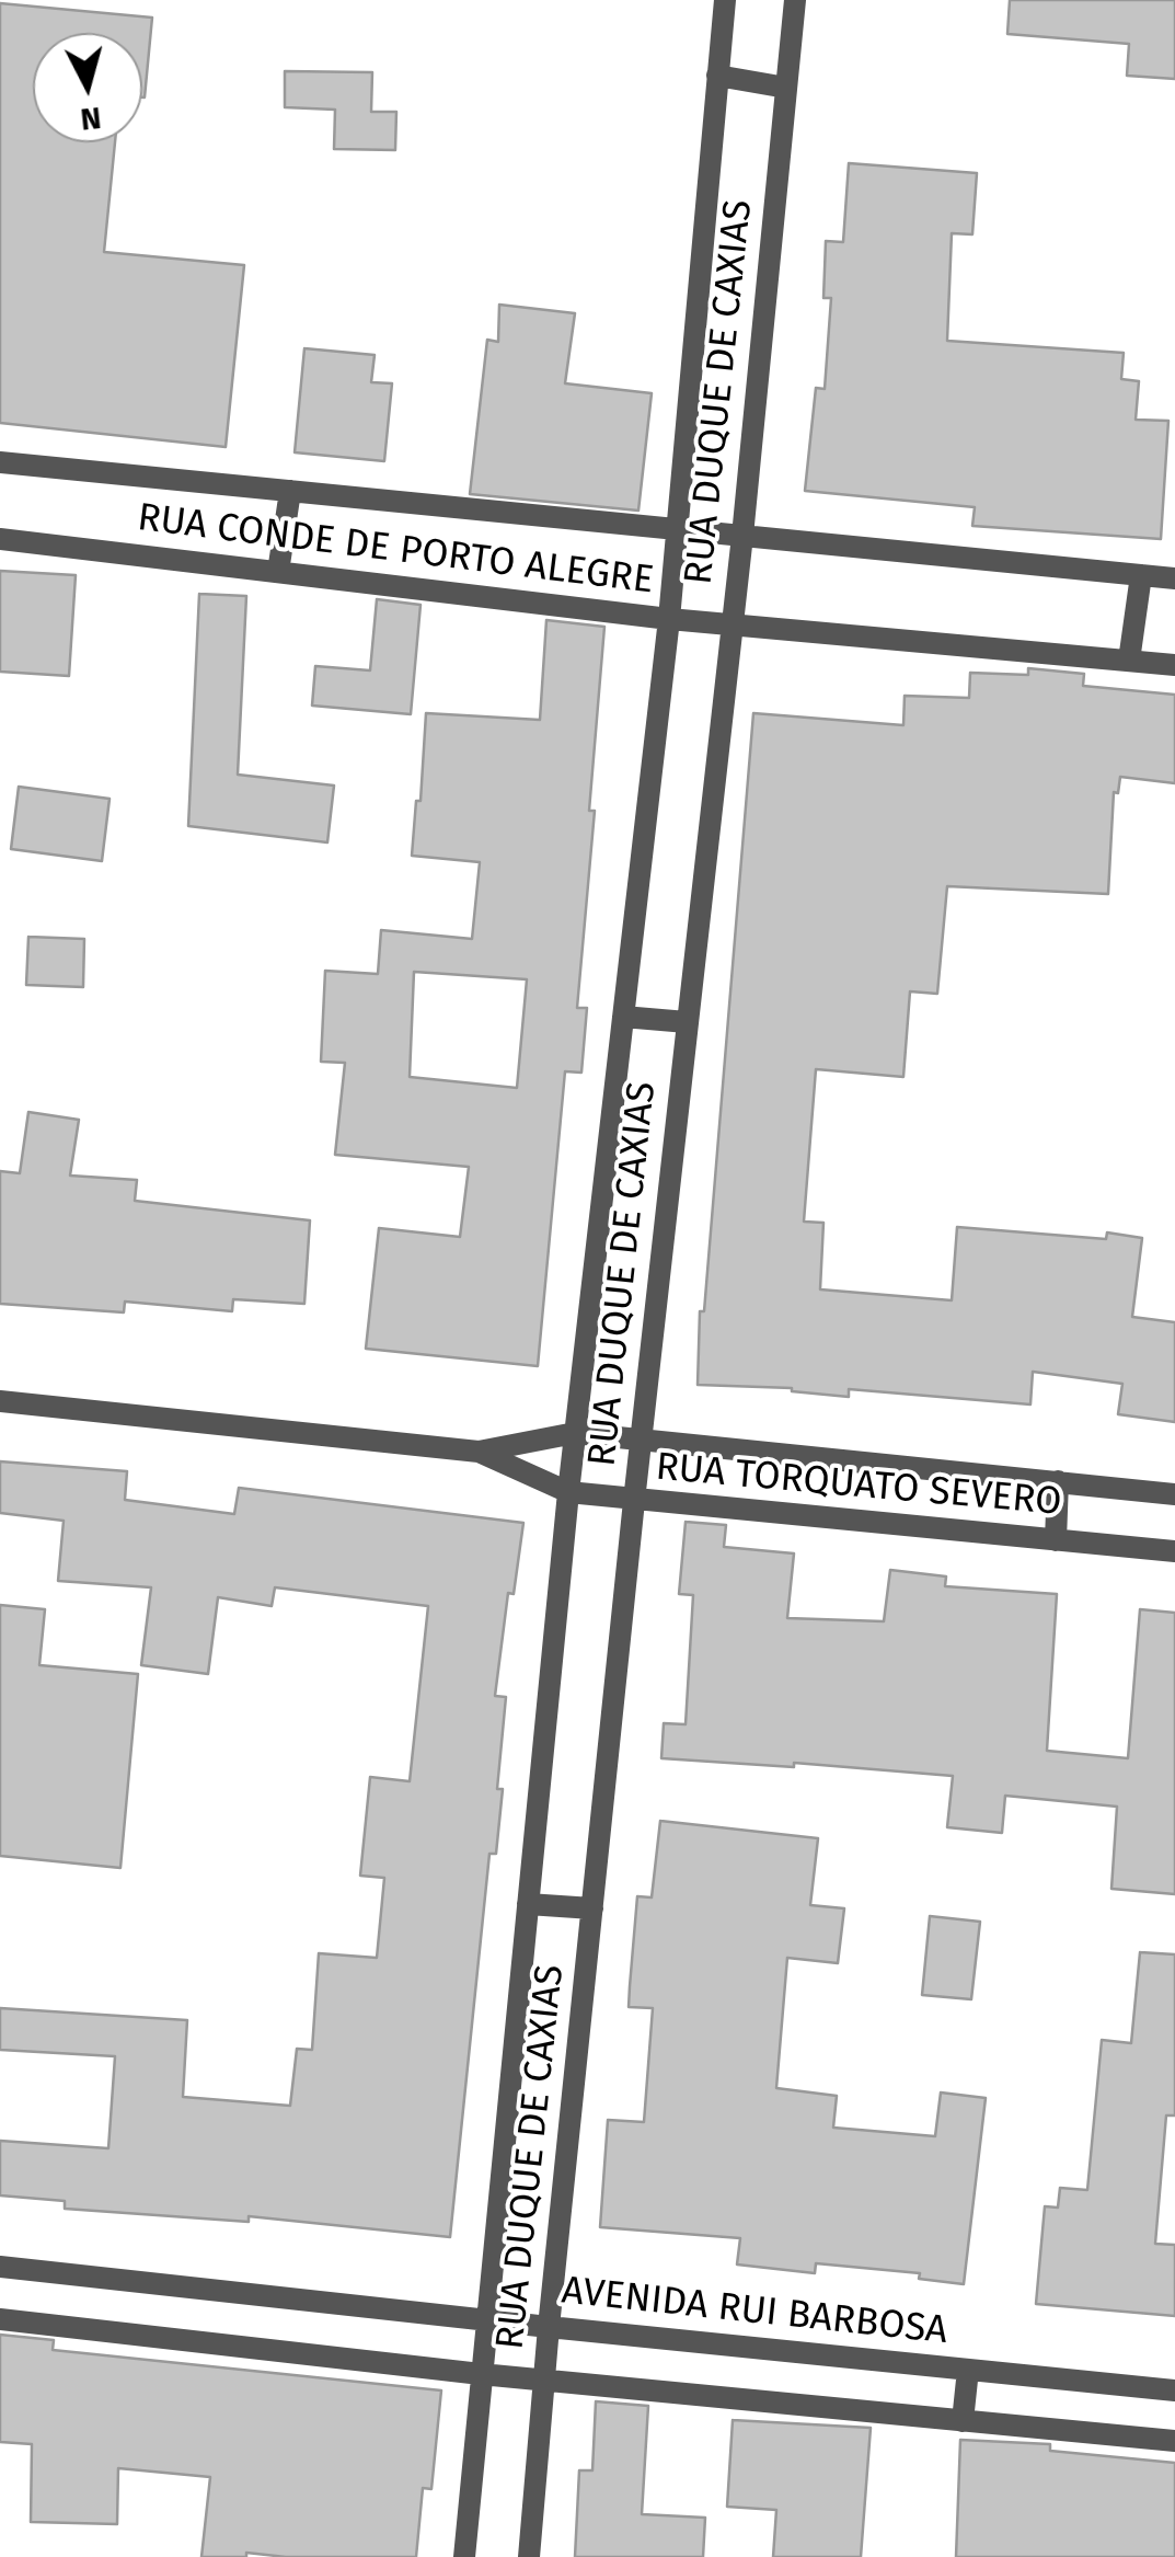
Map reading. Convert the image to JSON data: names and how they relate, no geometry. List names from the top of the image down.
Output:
{
  "streets": {
    "street": [
      "RUA DUQUE DE CAXIAS",
      "RUA CONDE DE PORTO ALEGRE",
      "RUA TORQUATO SEVERO",
      "AVENIDA RUI BARBOSA"
    ]
  },
  "crossings": [
    ["RUA DUQUE DE CAXIAS", "RUA CONDE DE PORTO ALEGRE"],
    ["RUA DUQUE DE CAXIAS", "RUA TORQUATO SEVERO"],
    ["RUA DUQUE DE CAXIAS", "AVENIDA RUI BARBOSA"]
  ],
  "north": "bottom"
}
